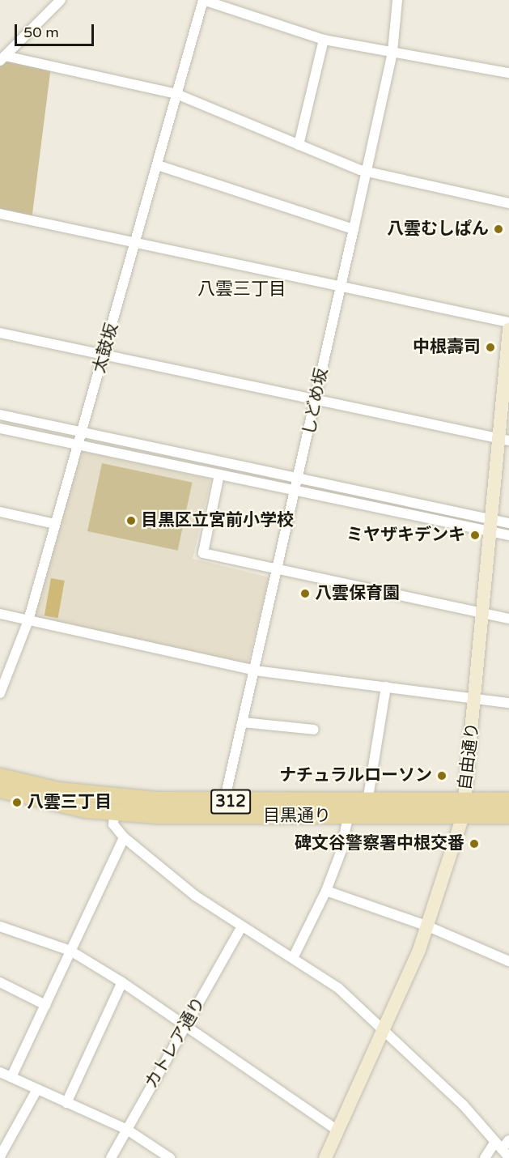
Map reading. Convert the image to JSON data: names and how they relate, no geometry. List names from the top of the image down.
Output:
{
  "streets": {
    "main road": ["自由通り", "312", "目黒通り"],
    "street": ["太鼓坂", "しどめ坂", "カトレア通り"]
  },
  "crossings": [
    ["しどめ坂", "目黒通り"],
    ["自由通り", "目黒通り"]
  ],
  "districts": ["八雲三丁目"],
  "places": [
    "八雲むしぱん",
    "中根壽司",
    "目黒区立宮前小学校",
    "ミヤザキデンキ",
    "八雲保育園",
    "ナチュラルローソン",
    "八雲三丁目",
    "碑文谷警察署中根交番"
  ],
  "scale_bar": "50 m"
}
